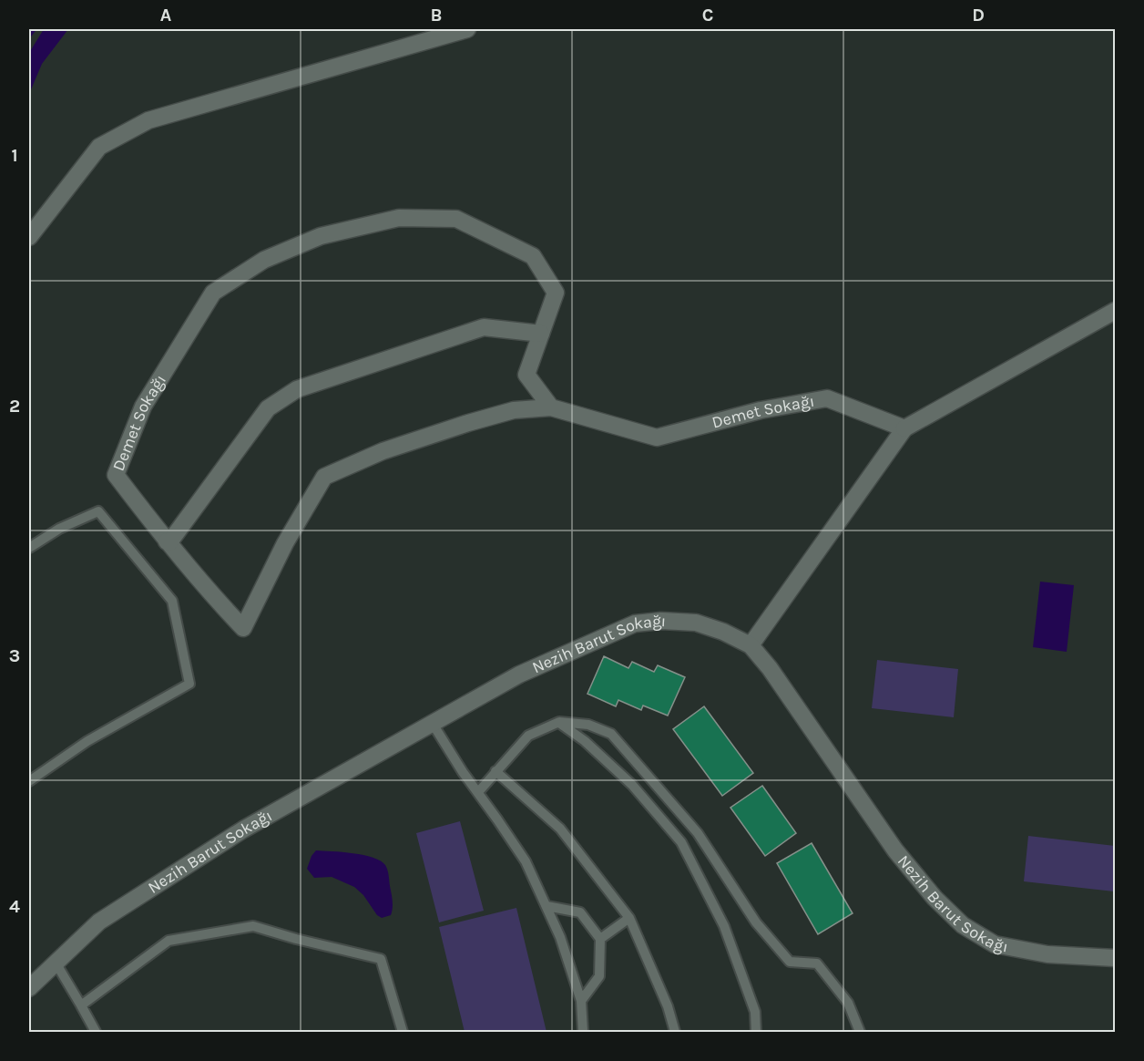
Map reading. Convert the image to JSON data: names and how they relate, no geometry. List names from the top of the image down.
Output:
{
  "streets": {
    "street": ["Demet Sokağı", "Nezih Barut Sokağı"]
  },
  "grid": {
    "columns": [
      "A",
      "B",
      "C",
      "D"
    ],
    "rows": [
      "1",
      "2",
      "3",
      "4"
    ]
  }
}
